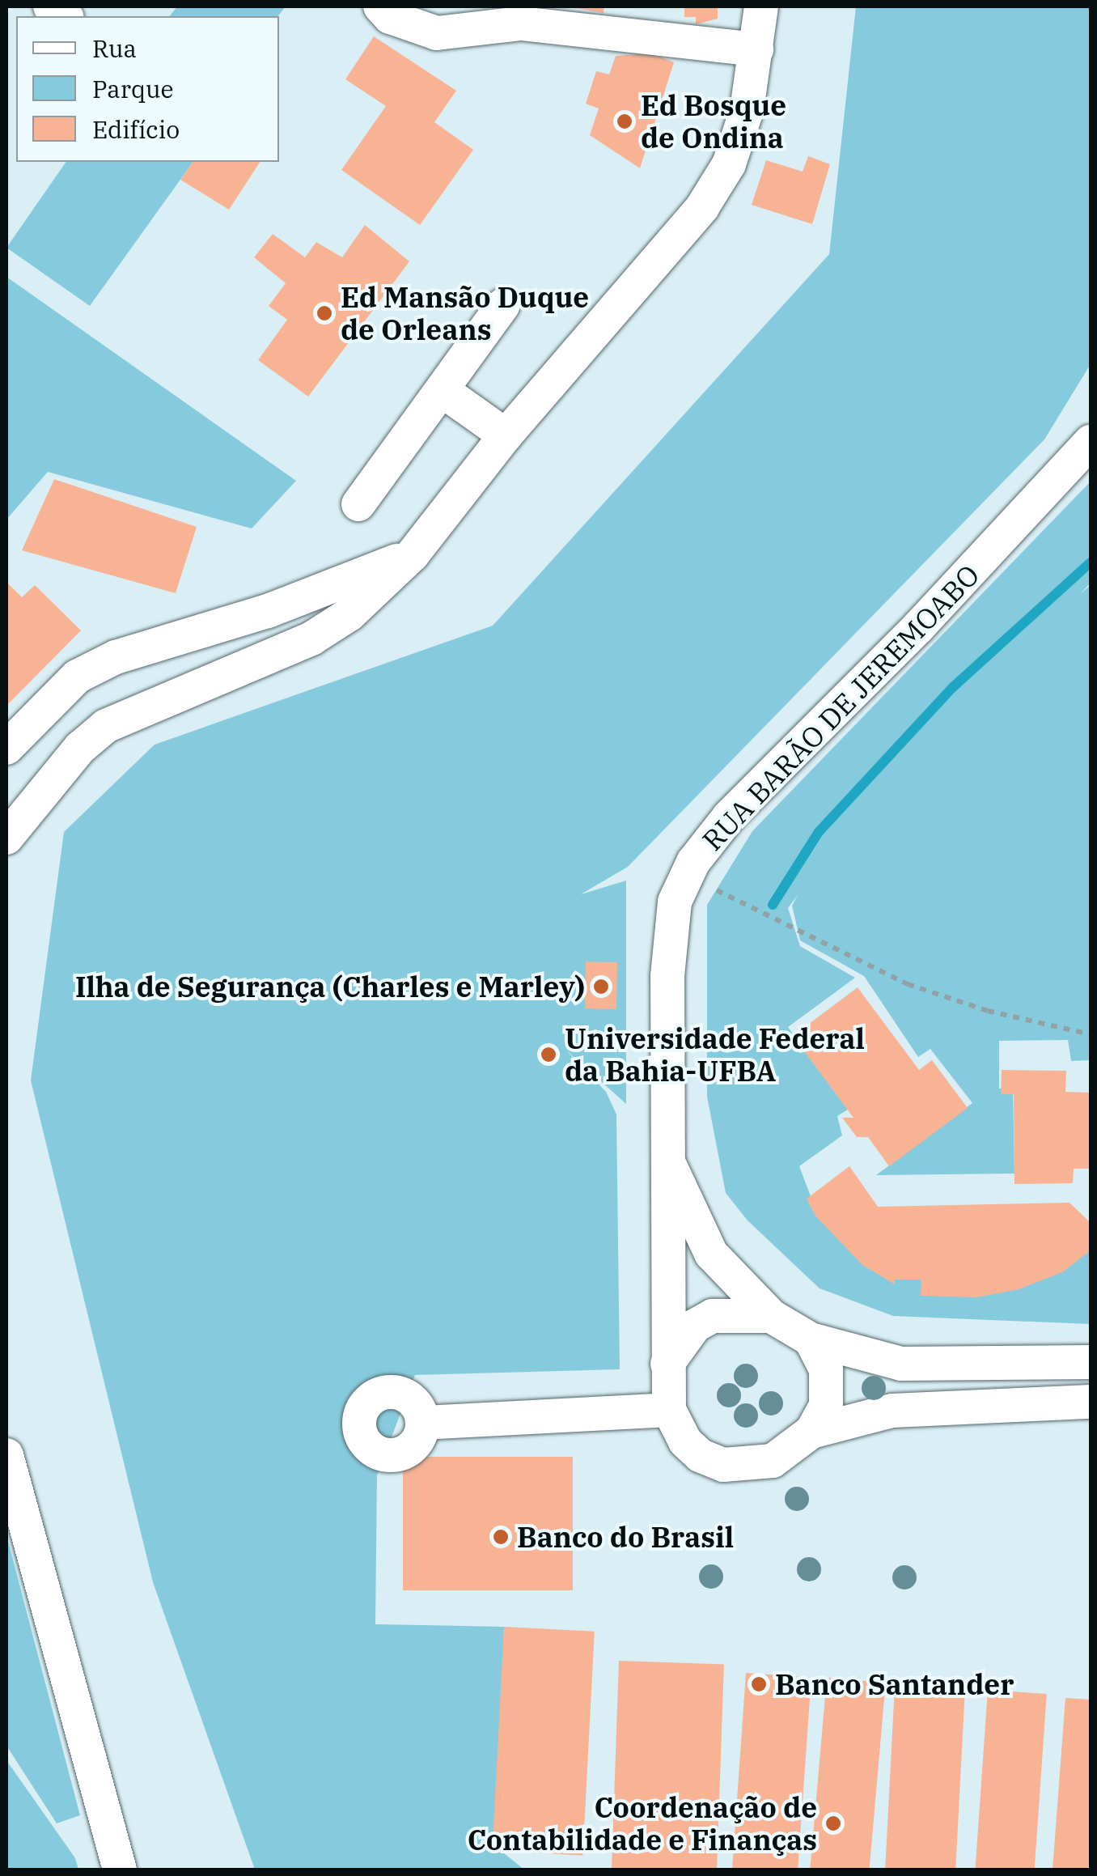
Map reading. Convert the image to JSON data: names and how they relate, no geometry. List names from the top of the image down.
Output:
{
  "streets": {
    "street": ["RUA BARÃO DE JEREMOABO"]
  },
  "places": [
    "Ed Bosque de Ondina",
    "Ed Mansão Duque de Orleans",
    "Ilha de Segurança (Charles e Marley)",
    "Universidade Federal da Bahia-UFBA",
    "Banco do Brasil",
    "Banco Santander",
    "Coordenação de Contabilidade e Finanças"
  ],
  "legend": ["Rua", "Parque", "Edifício"]
}
